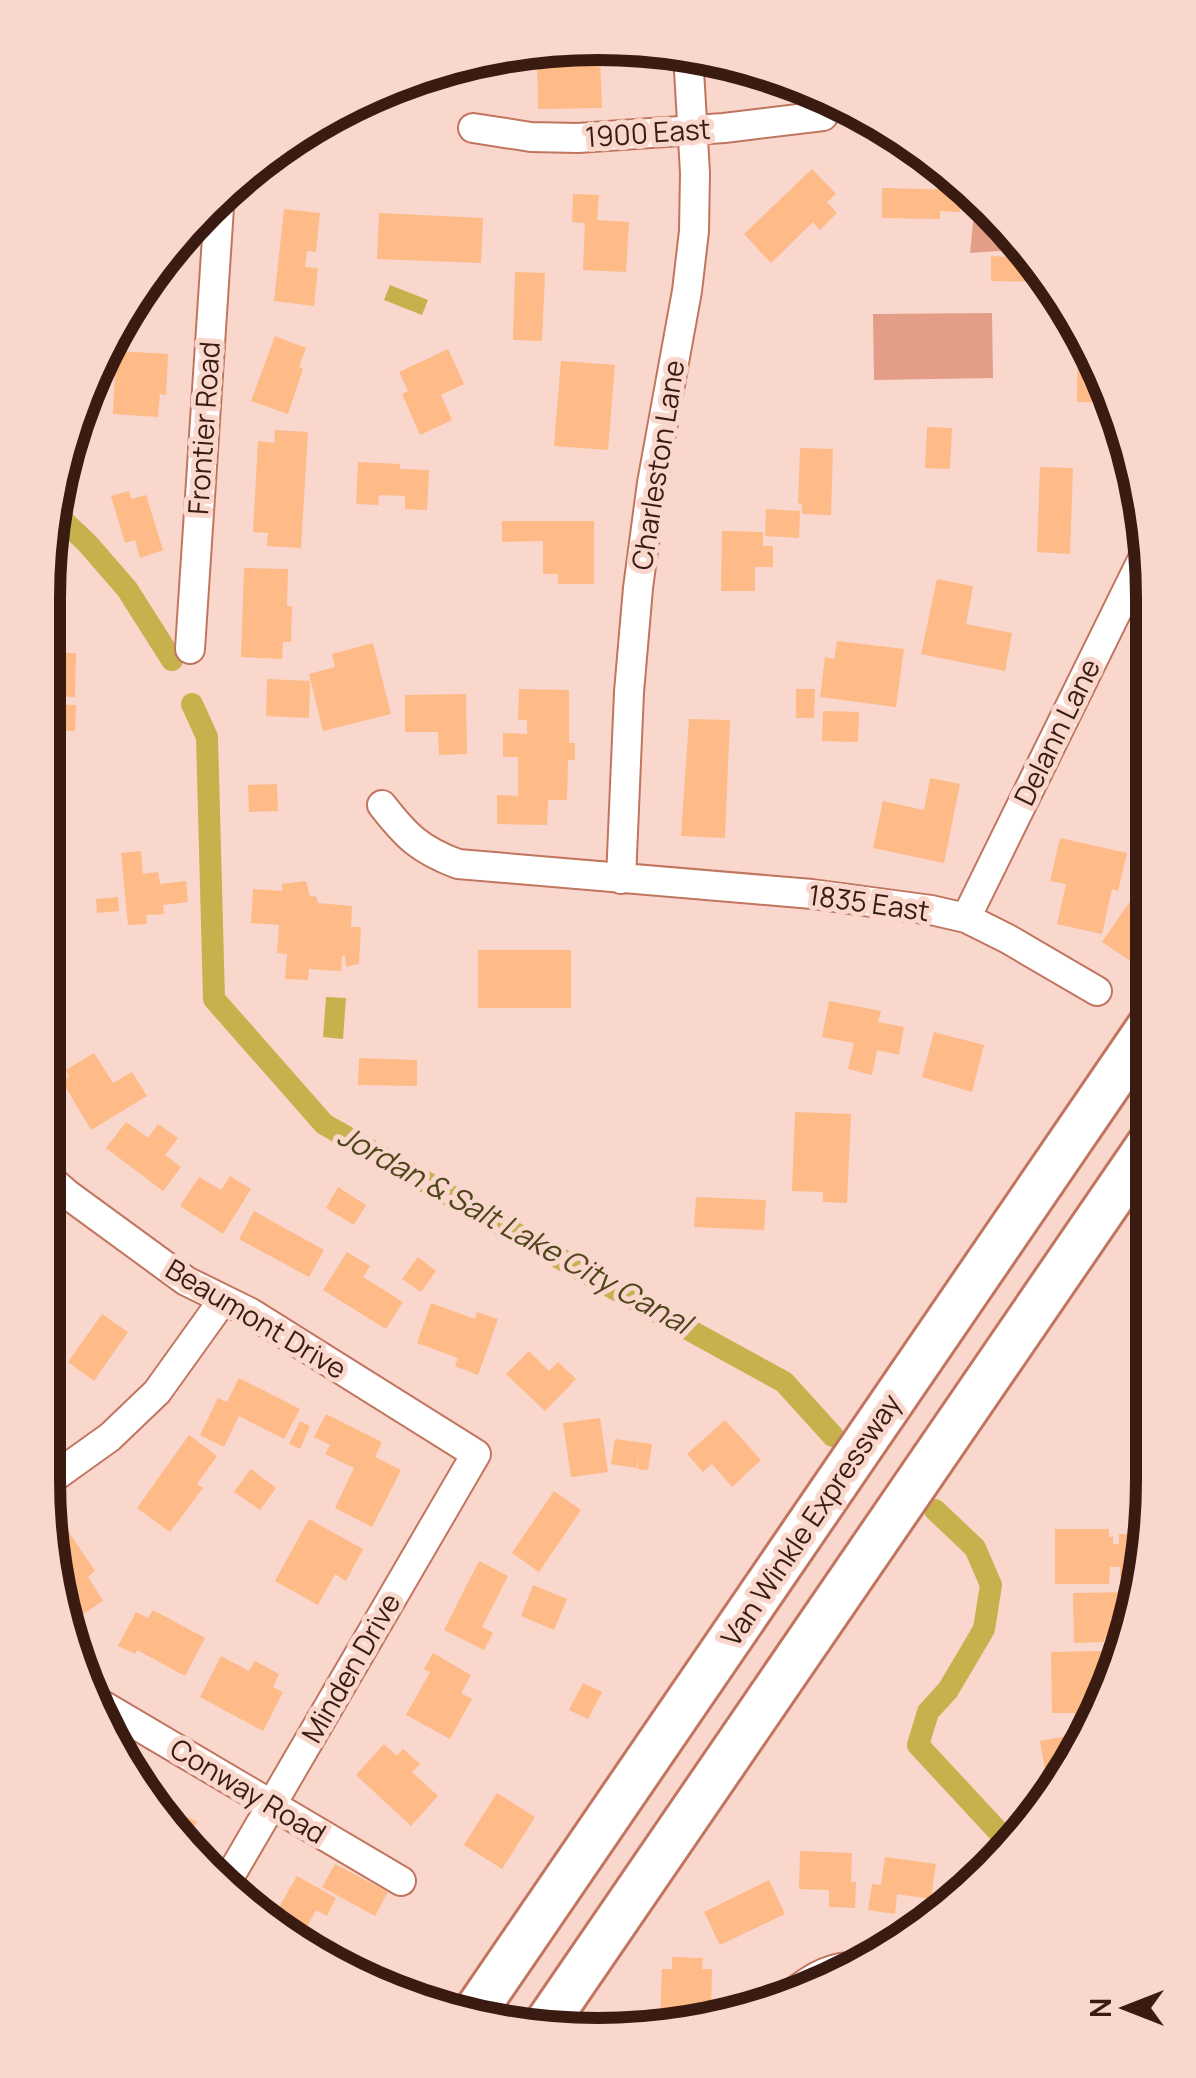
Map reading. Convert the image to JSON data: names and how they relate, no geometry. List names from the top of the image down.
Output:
{
  "streets": {
    "main road": ["Van Winkle Expressway"],
    "street": [
      "1900 East",
      "Frontier Road",
      "Charleston Lane",
      "Delann Lane",
      "1835 East",
      "Beaumont Drive",
      "Minden Drive",
      "Conway Road"
    ]
  },
  "crossings": [
    ["1900 East", "Charleston Lane"],
    ["Charleston Lane", "1835 East"],
    ["Delann Lane", "1835 East"],
    ["Beaumont Drive", "Minden Drive"],
    ["Minden Drive", "Conway Road"]
  ],
  "water": ["Jordan & Salt Lake City Canal"],
  "north": "left"
}
